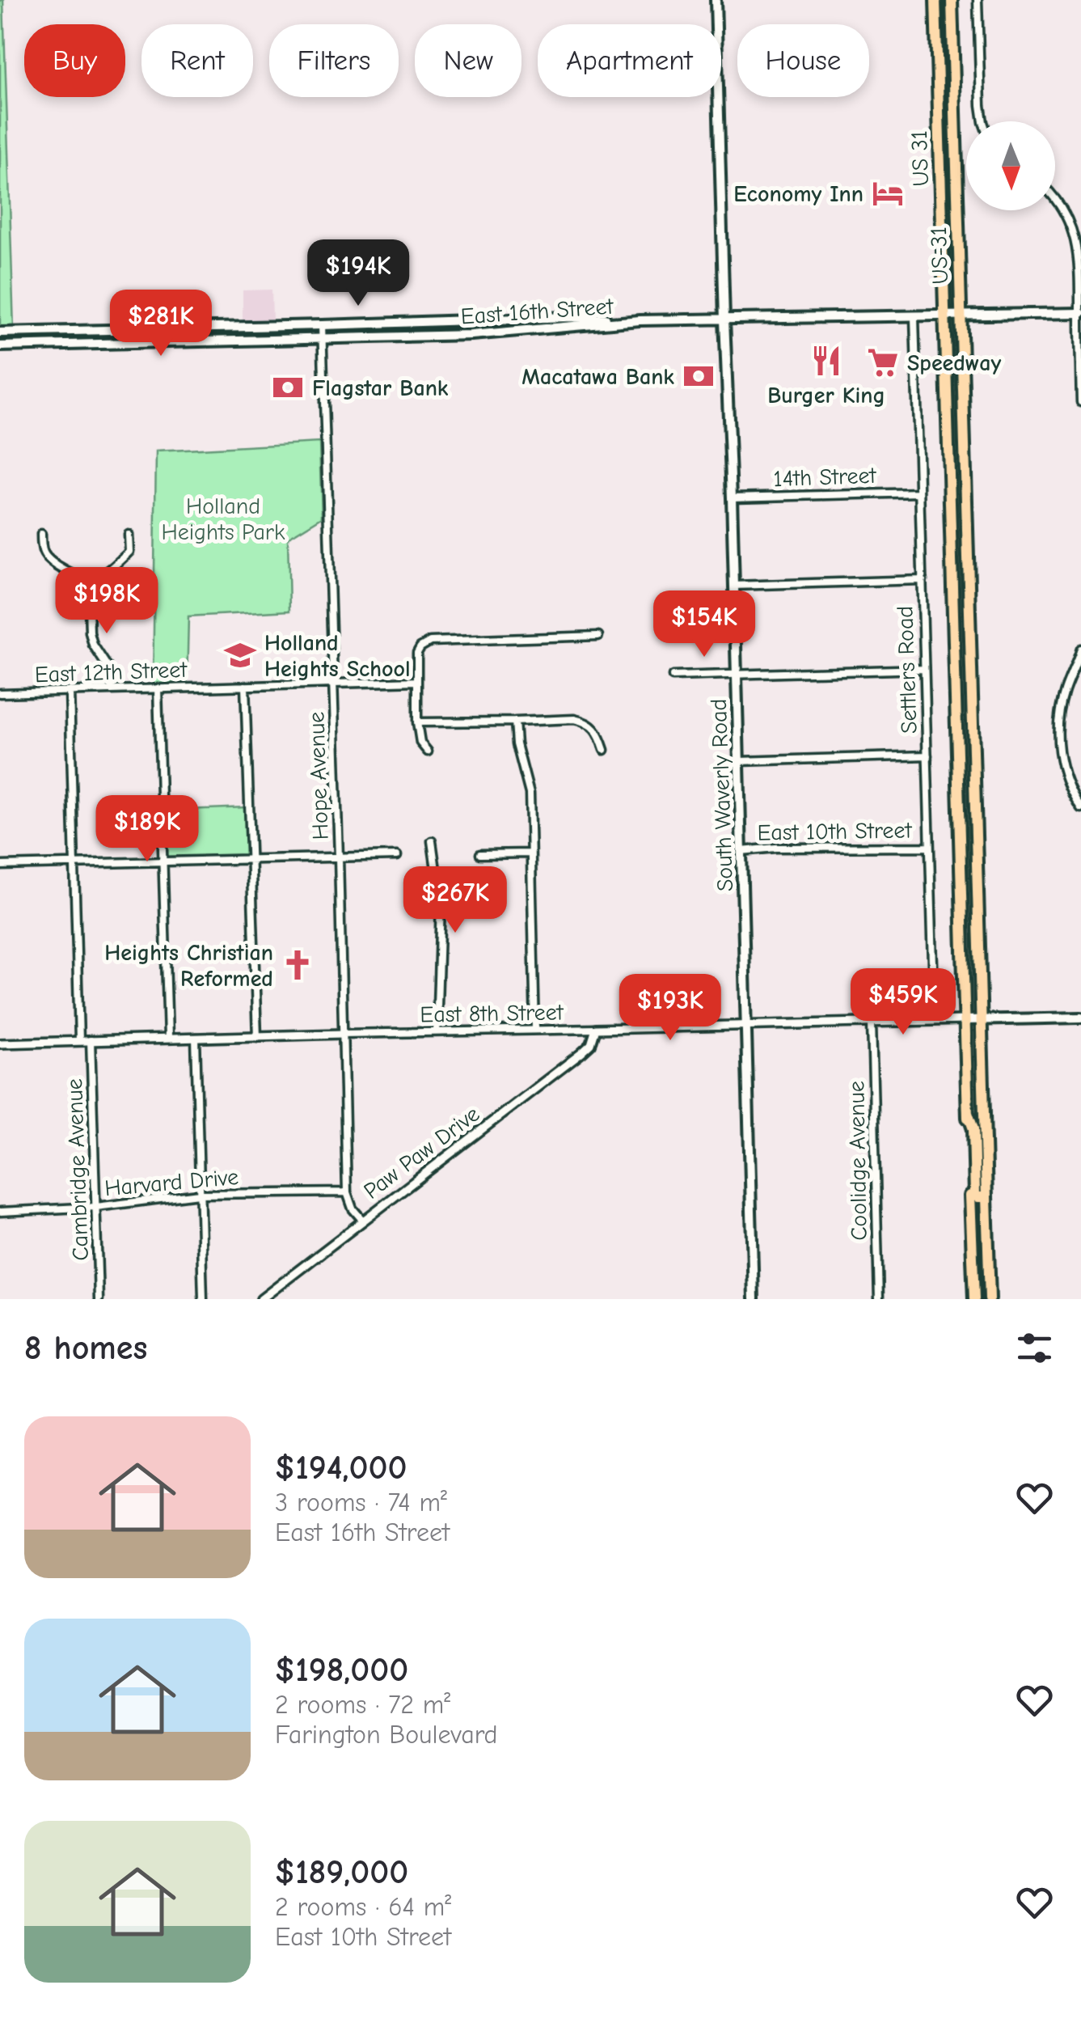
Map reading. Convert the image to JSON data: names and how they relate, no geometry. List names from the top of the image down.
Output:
{
  "streets": {
    "highway": ["US 31", "US-31"],
    "main road": ["East 16th Street", "South Waverly Road", "East 8th Street"],
    "street": [
      "14th Street",
      "Settlers Road",
      "East 12th Street",
      "Hope Avenue",
      "East 10th Street",
      "Paw Paw Drive",
      "Coolidge Avenue",
      "Cambridge Avenue",
      "Harvard Drive"
    ]
  },
  "crossings": [
    ["US 31", "US-31"],
    ["US 31", "East 16th Street"],
    ["US 31", "East 8th Street"],
    ["US-31", "East 16th Street"],
    ["East 16th Street", "Settlers Road"],
    ["East 16th Street", "Hope Avenue"],
    ["East 16th Street", "South Waverly Road"],
    ["14th Street", "Settlers Road"],
    ["14th Street", "South Waverly Road"],
    ["Settlers Road", "East 10th Street"],
    ["Settlers Road", "East 8th Street"],
    ["East 12th Street", "Hope Avenue"],
    ["Hope Avenue", "East 8th Street"],
    ["Hope Avenue", "Paw Paw Drive"],
    ["Hope Avenue", "Harvard Drive"],
    ["South Waverly Road", "East 10th Street"],
    ["South Waverly Road", "East 8th Street"],
    ["East 8th Street", "Paw Paw Drive"],
    ["East 8th Street", "Coolidge Avenue"],
    ["East 8th Street", "Cambridge Avenue"],
    ["Cambridge Avenue", "Harvard Drive"]
  ],
  "parks": ["Holland Heights Park"],
  "places": {
    "hotel": ["Economy Inn"],
    "restaurant": ["Burger King"],
    "supermarket": ["Speedway"],
    "bank": ["Macatawa Bank", "Flagstar Bank"],
    "school or university": ["Holland Heights School"],
    "church": ["Heights Christian Reformed"]
  },
  "north": "bottom",
  "page": {
    "chip": [
      "Buy",
      "Rent",
      "Filters",
      "New",
      "Apartment",
      "House"
    ],
    "price": [
      "$194K",
      "$281K",
      "$198K",
      "$154K",
      "$189K",
      "$267K",
      "$459K",
      "$193K"
    ],
    "heading": "8 homes",
    "list": [
      {
        "name": "$194,000",
        "note": "3 rooms · 74 m² · East 16th Street"
      },
      {
        "name": "$198,000",
        "note": "2 rooms · 72 m² · Farington Boulevard"
      },
      {
        "name": "$189,000",
        "note": "2 rooms · 64 m² · East 10th Street"
      }
    ]
  }
}
